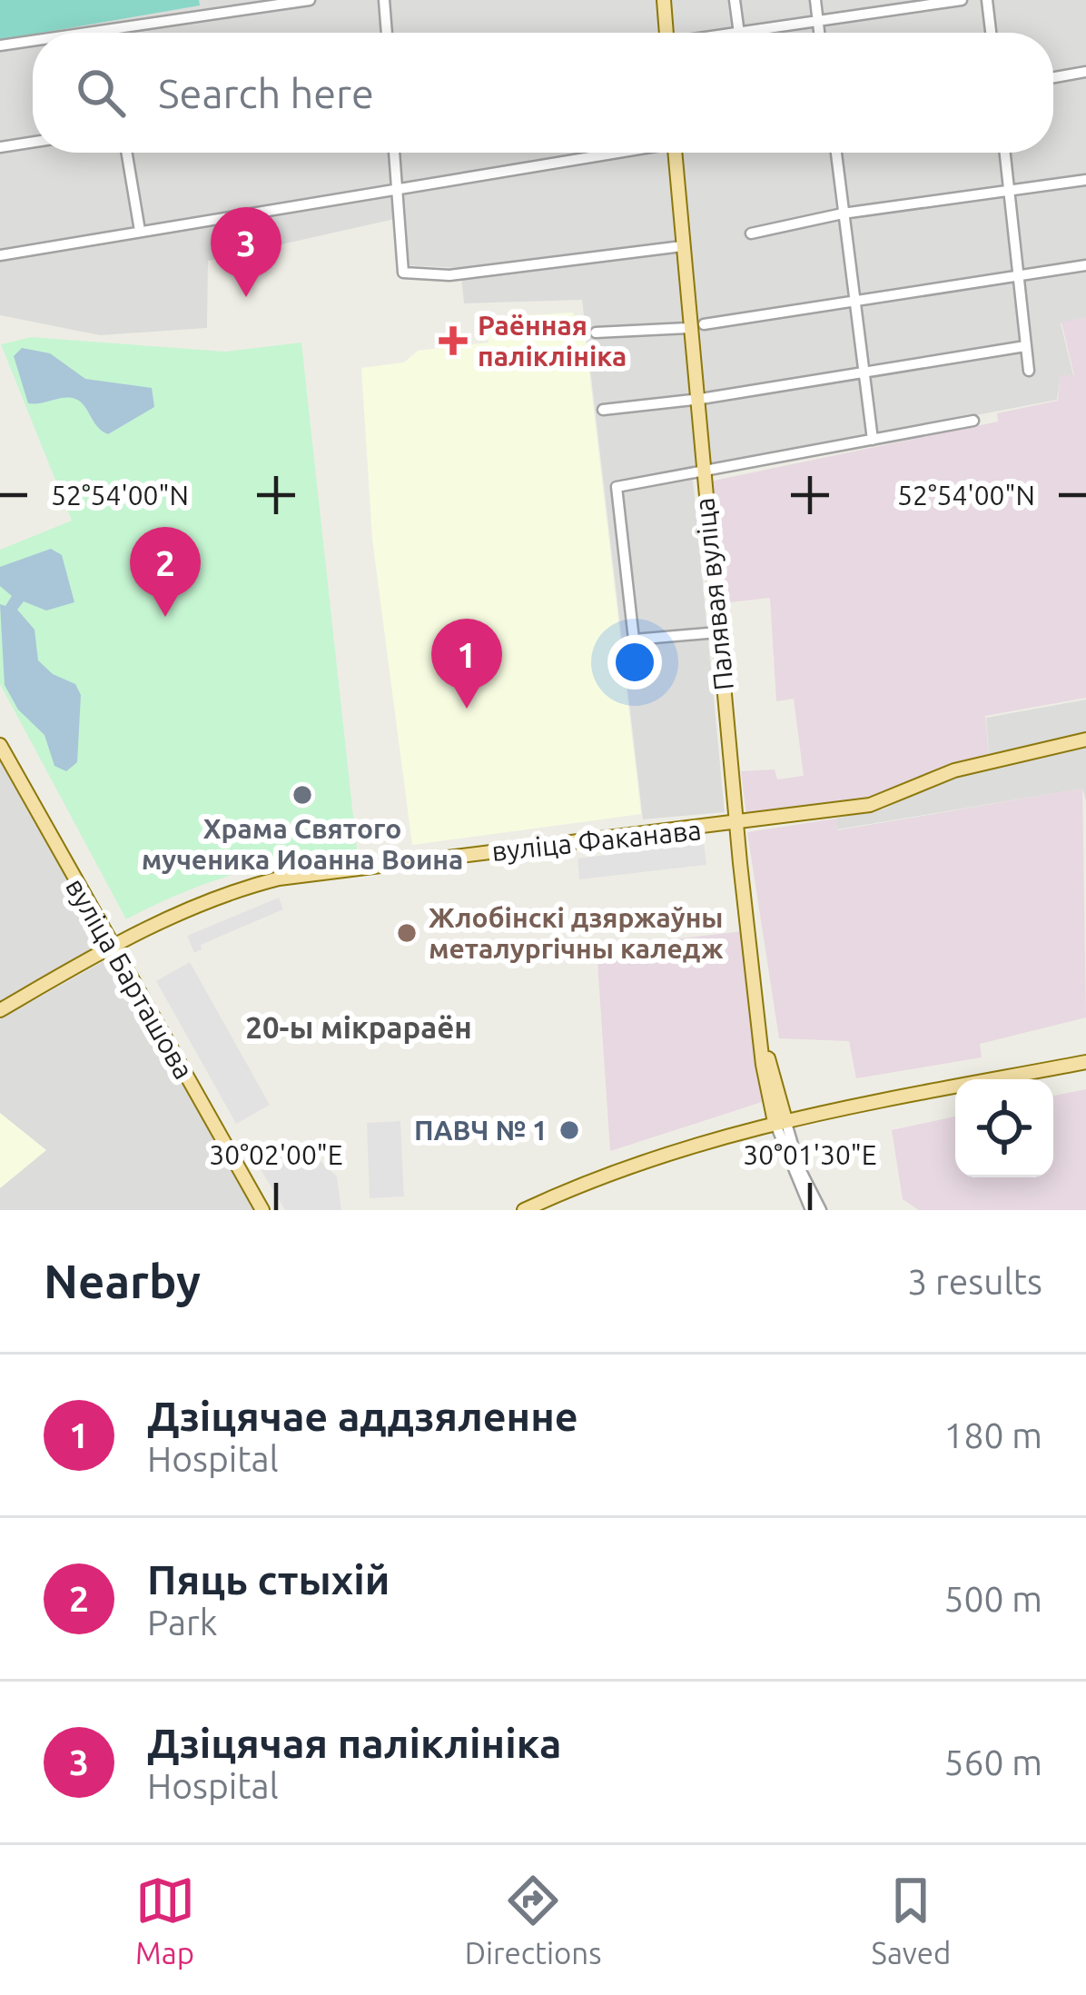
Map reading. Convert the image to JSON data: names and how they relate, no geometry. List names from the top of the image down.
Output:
{
  "streets": {
    "main road": ["Палявая вуліца", "вуліца Факанава", "вуліца Барташова"]
  },
  "crossings": [
    ["Палявая вуліца", "вуліца Факанава"],
    ["вуліца Факанава", "вуліца Барташова"]
  ],
  "districts": ["20-ы мікрараён"],
  "places": {
    "health": ["Раённая паліклініка"],
    "other": ["Храма Святого мученика Иоанна Воина", "Жлобінскі дзяржаўны металургічны каледж", "ПАВЧ № 1"]
  },
  "page": {
    "search": "Search here",
    "pins": ["3", "2", "1"],
    "heading": ["Nearby", "3 results"],
    "list": [
      {
        "mark": "1",
        "name": "Дзіцячае аддзяленне",
        "note": "Hospital",
        "value": "180 m"
      },
      {
        "mark": "2",
        "name": "Пяць стыхій",
        "note": "Park",
        "value": "500 m"
      },
      {
        "mark": "3",
        "name": "Дзіцячая паліклініка",
        "note": "Hospital",
        "value": "560 m"
      }
    ],
    "nav": ["Map", "Directions", "Saved"]
  },
  "coordinates": ["52°54'00\"N", "30°02'00\"E", "30°01'30\"E"]
}
